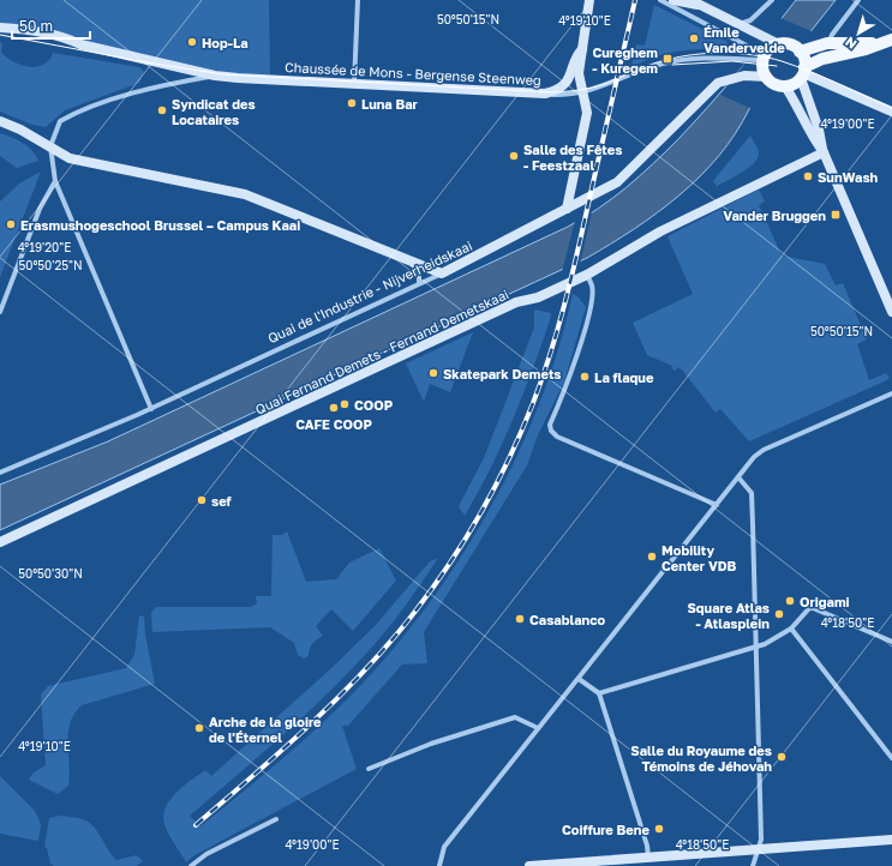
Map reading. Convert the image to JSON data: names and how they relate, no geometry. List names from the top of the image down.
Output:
{
  "streets": {
    "main road": ["Chaussée de Mons - Bergense Steenweg", "Quai de l'Industrie - Nijverheidskaai", "Quai Fernand Demets - Fernand Demetskaai"]
  },
  "crossings": [
    ["Chaussée de Mons - Bergense Steenweg", "Quai de l'Industrie - Nijverheidskaai"]
  ],
  "places": {
    "other": [
      "Émile Vandervelde",
      "Hop-La",
      "Luna Bar",
      "Syndicat des Locataires",
      "Salle des Fêtes - Feestzaal",
      "SunWash",
      "Erasmushogeschool Brussel – Campus Kaai",
      "Skatepark Demets",
      "La flaque",
      "COOP",
      "CAFE COOP",
      "sef",
      "Mobility Center VDB",
      "Origami",
      "Square Atlas - Atlasplein",
      "Casablanco",
      "Arche de la gloire de l'Éternel",
      "Salle du Royaume des Témoins de Jéhovah",
      "Coiffure Bene"
    ],
    "transit": ["Cureghem - Kuregem", "Vander Bruggen"]
  },
  "scale_bar": "50 m",
  "north": "bottom left",
  "coordinates": [
    "50°50'15\"N",
    "4°19'10\"E",
    "4°19'00\"E",
    "4°19'20\"E",
    "50°50'25\"N",
    "50°50'30\"N",
    "4°18'50\"E"
  ]
}
